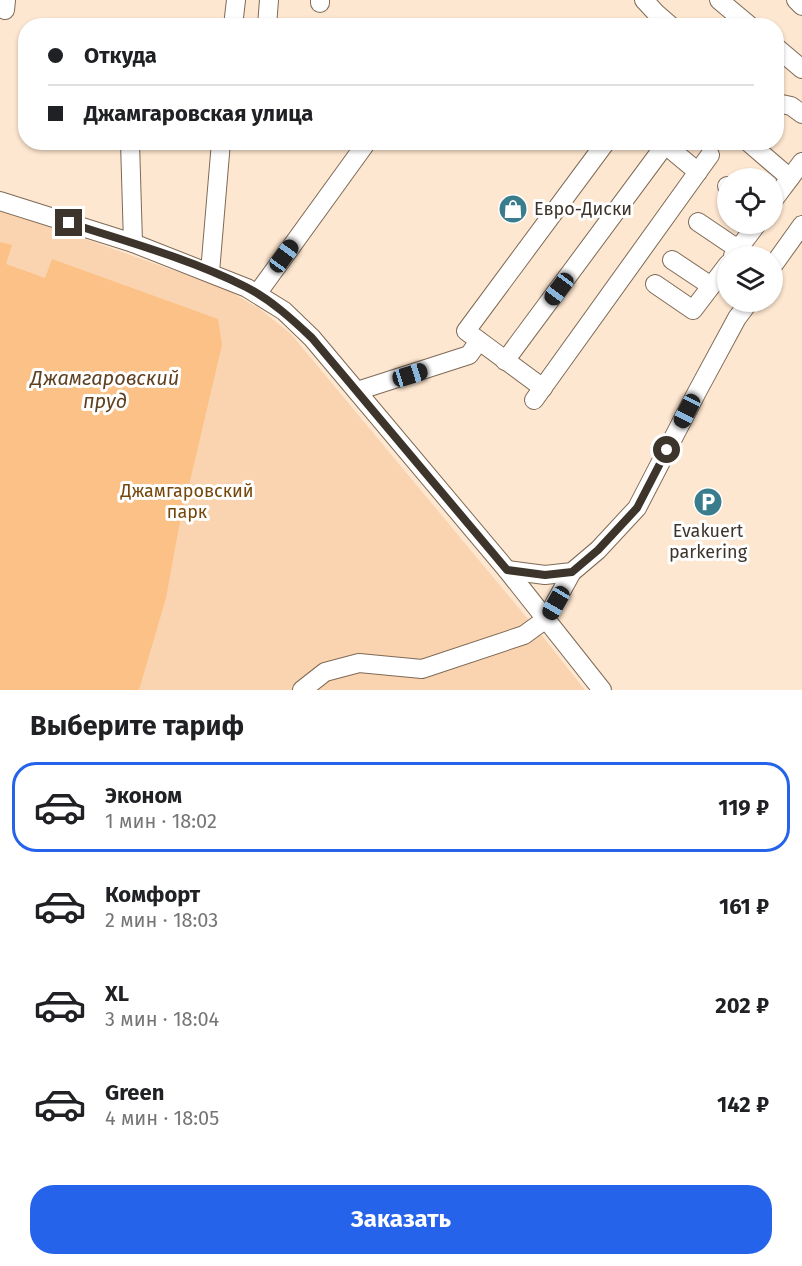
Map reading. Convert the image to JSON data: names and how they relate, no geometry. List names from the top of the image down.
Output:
{
  "water": ["Джамгаровский пруд"],
  "parks": ["Джамгаровский парк"],
  "places": {
    "shop": ["Евро-Диски"],
    "parking": ["Evakuert parkering"]
  },
  "page": {
    "banner": ["Откуда", "Джамгаровская улица"],
    "heading": "Выберите тариф",
    "list": [
      {
        "name": "Эконом",
        "note": "1 мин · 18:02",
        "value": "119 ₽"
      },
      {
        "name": "Комфорт",
        "note": "2 мин · 18:03",
        "value": "161 ₽"
      },
      {
        "name": "XL",
        "note": "3 мин · 18:04",
        "value": "202 ₽"
      },
      {
        "name": "Green",
        "note": "4 мин · 18:05",
        "value": "142 ₽"
      }
    ],
    "buttons": "Заказать"
  }
}
